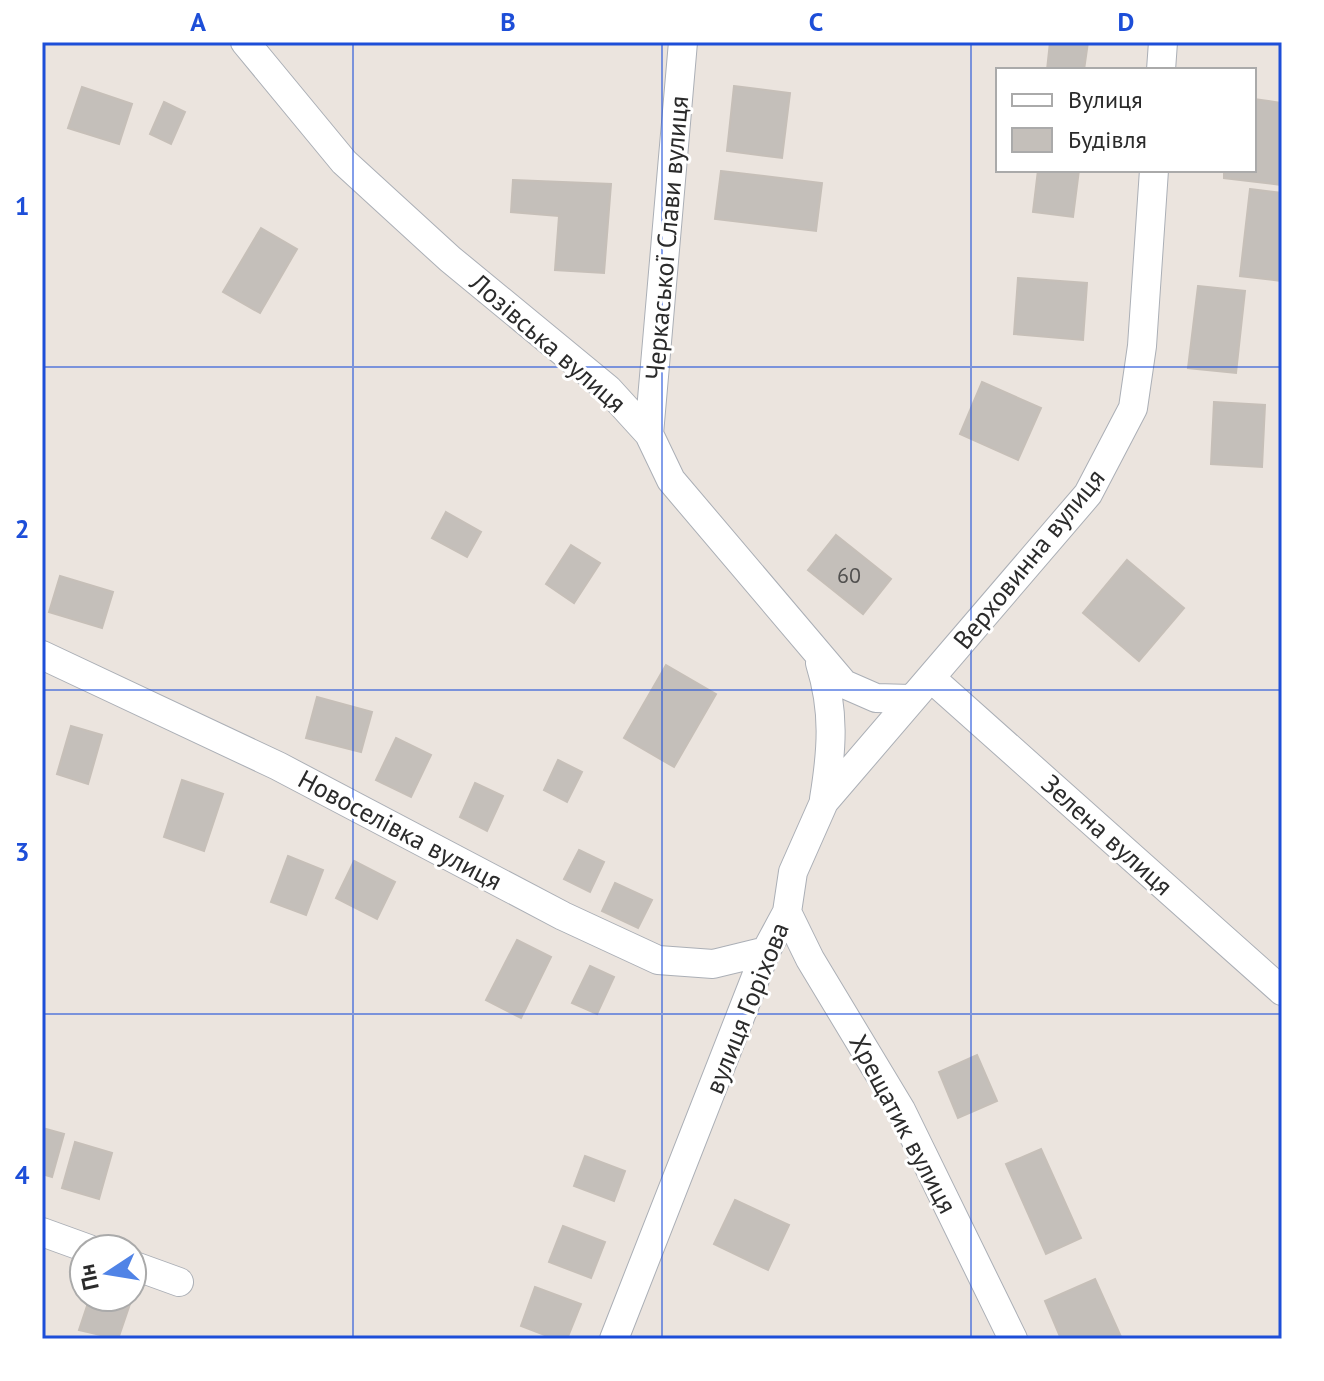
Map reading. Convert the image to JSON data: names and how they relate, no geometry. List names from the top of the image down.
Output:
{
  "streets": {
    "street": [
      "Черкаської Слави вулиця",
      "Лозівська вулиця",
      "Верховинна вулиця",
      "Новоселівка вулиця",
      "Зелена вулиця",
      "вулиця Горіхова",
      "Хрещатик вулиця"
    ]
  },
  "crossings": [
    ["Черкаської Слави вулиця", "Лозівська вулиця"],
    ["Лозівська вулиця", "Верховинна вулиця"],
    ["Лозівська вулиця", "вулиця Горіхова"],
    ["Верховинна вулиця", "Зелена вулиця"],
    ["Верховинна вулиця", "вулиця Горіхова"],
    ["Новоселівка вулиця", "вулиця Горіхова"],
    ["вулиця Горіхова", "Хрещатик вулиця"]
  ],
  "house_numbers": ["60"],
  "legend": ["Вулиця", "Будівля"],
  "north": "left",
  "grid": {
    "columns": [
      "A",
      "B",
      "C",
      "D"
    ],
    "rows": [
      "1",
      "2",
      "3",
      "4"
    ]
  }
}
